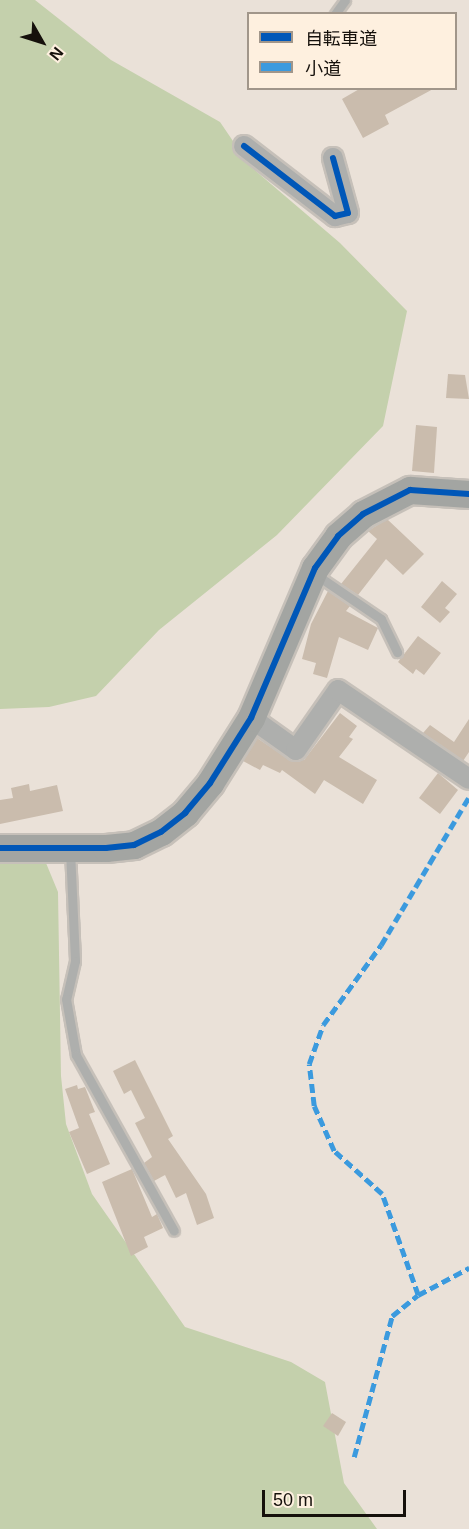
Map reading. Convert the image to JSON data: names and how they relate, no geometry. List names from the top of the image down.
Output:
{
  "legend": ["自転車道", "小道"],
  "scale_bar": "50 m",
  "north": "bottom right"
}
